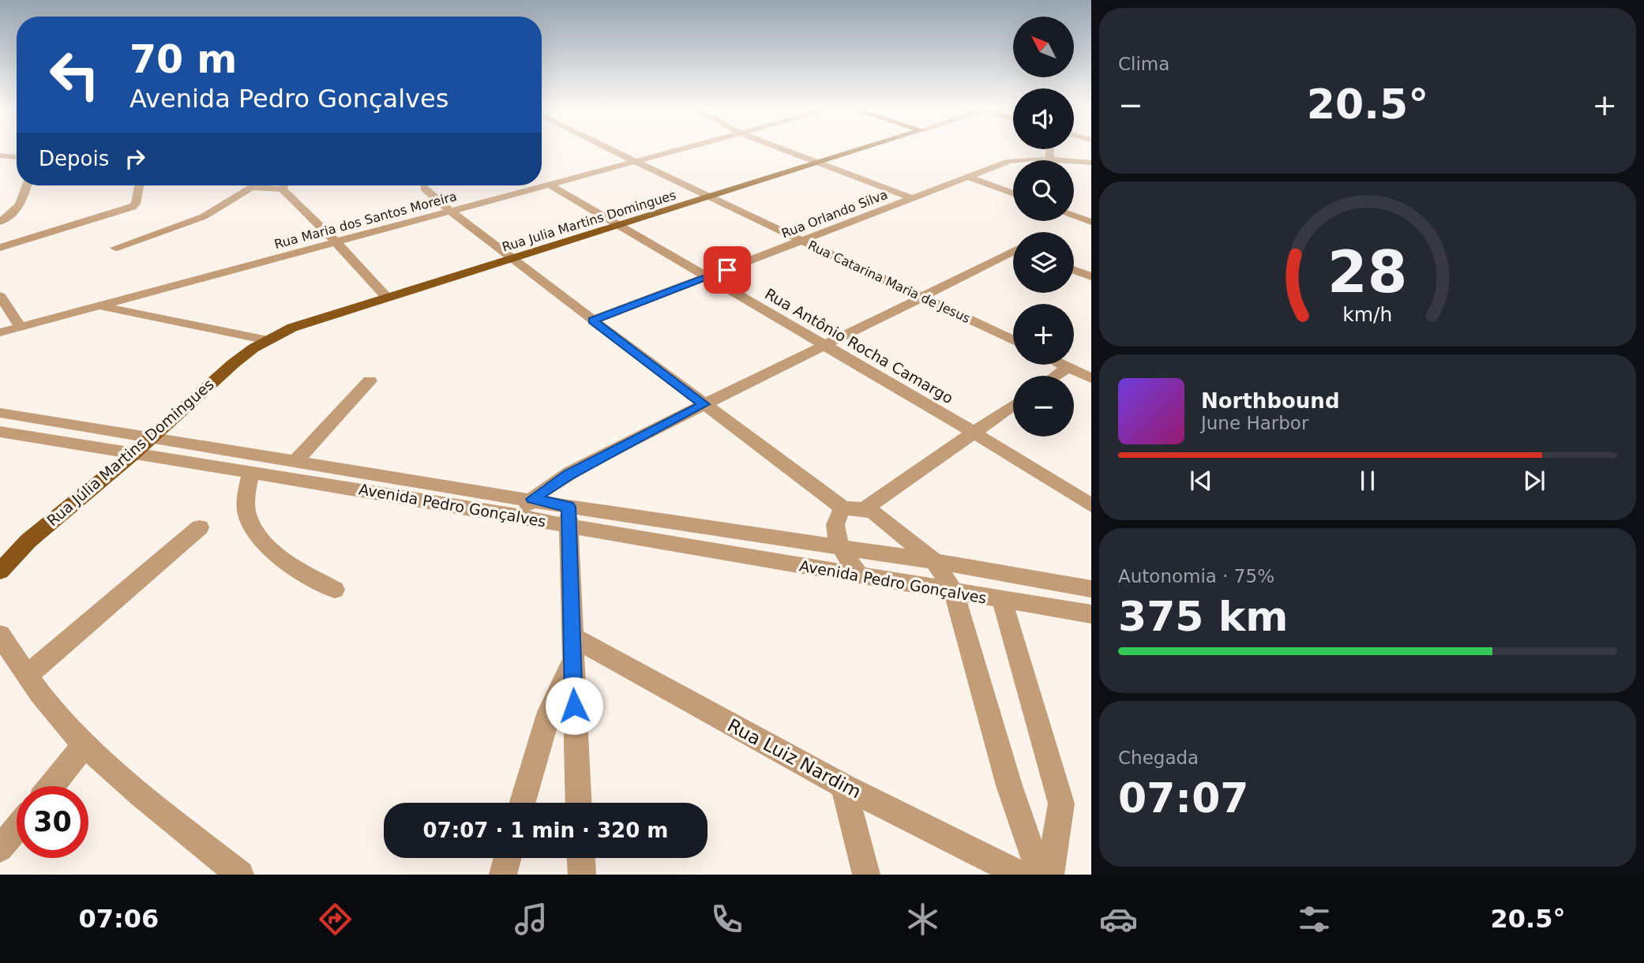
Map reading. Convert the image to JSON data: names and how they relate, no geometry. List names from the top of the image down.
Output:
{
  "streets": {
    "main road": ["Rua Julia Martins Domingues", "Rua Júlia Martins Domingues"],
    "street": [
      "Rua Orlando Silva",
      "Rua Maria dos Santos Moreira",
      "Rua Catarina Maria de Jesus",
      "Rua Antônio Rocha Camargo",
      "Avenida Pedro Gonçalves",
      "Rua Luiz Nardim"
    ]
  },
  "crossings": [
    ["Rua Orlando Silva", "Rua Catarina Maria de Jesus"],
    ["Rua Orlando Silva", "Rua Antônio Rocha Camargo"],
    ["Rua Maria dos Santos Moreira", "Rua Catarina Maria de Jesus"],
    ["Rua Maria dos Santos Moreira", "Rua Antônio Rocha Camargo"],
    ["Rua Julia Martins Domingues", "Rua Catarina Maria de Jesus"],
    ["Rua Julia Martins Domingues", "Rua Antônio Rocha Camargo"],
    ["Rua Julia Martins Domingues", "Rua Júlia Martins Domingues"],
    ["Rua Júlia Martins Domingues", "Avenida Pedro Gonçalves"]
  ],
  "north": "top left",
  "page": {
    "tile": [
      "Clima",
      ["Autonomia · 75%", "375 km"],
      ["Chegada", "07:07"]
    ],
    "map_buttons": ["+", "−"],
    "turn": ["70 m", "Avenida Pedro Gonçalves"],
    "heat": ["−", "20.5°", "+"],
    "then": "Depois",
    "song": ["Northbound", "June Harbor"],
    "limit": "30",
    "trip": "07:07 · 1 min · 320 m",
    "tabs": ["07:06", "20.5°"],
    "gauge": ["28", "km/h"]
  }
}
